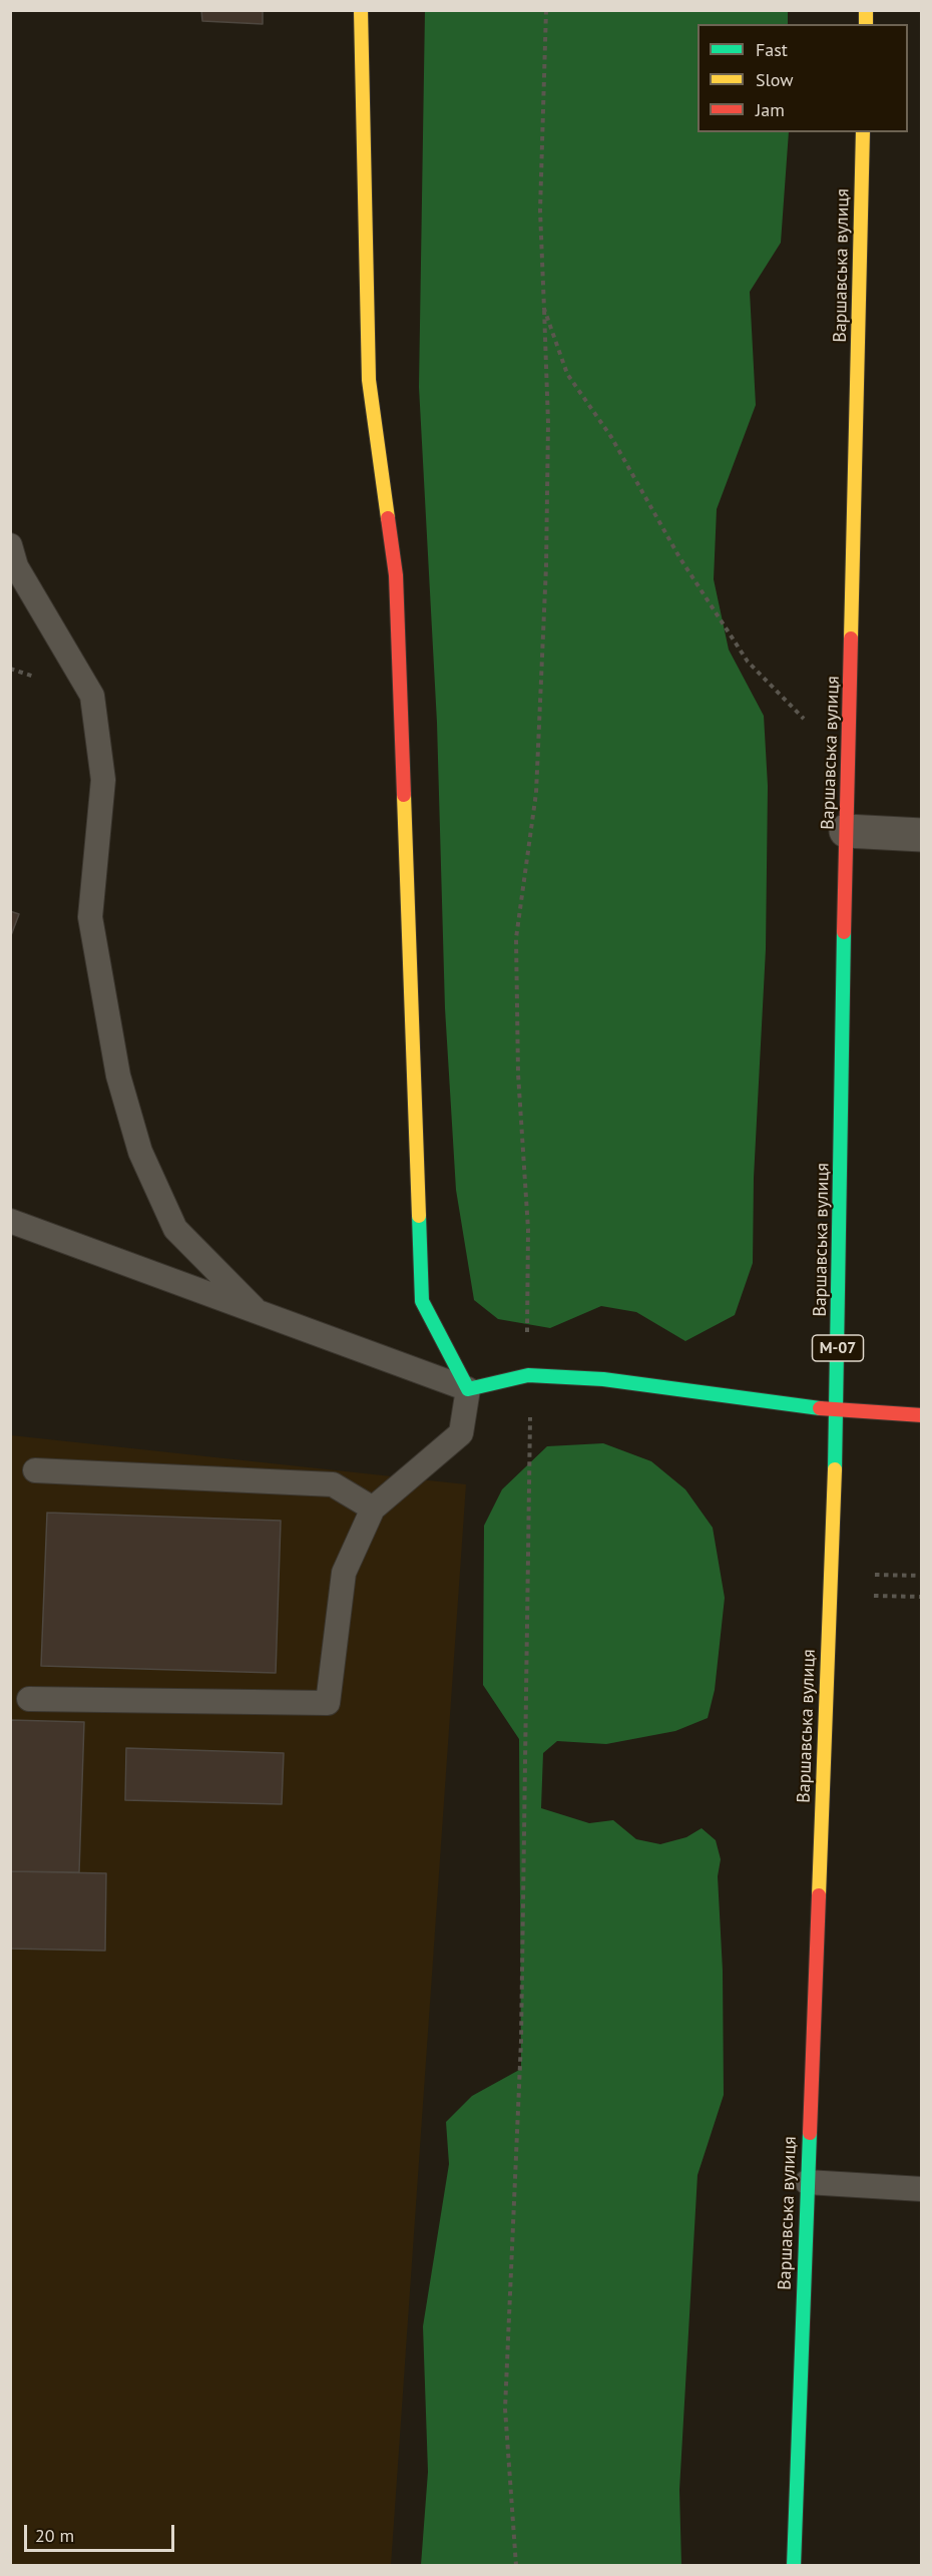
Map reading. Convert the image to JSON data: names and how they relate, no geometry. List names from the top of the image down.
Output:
{
  "streets": {
    "main road": ["Варшавська вулиця", "М-07"]
  },
  "legend": ["Fast", "Slow", "Jam"],
  "scale_bar": "20 m"
}
